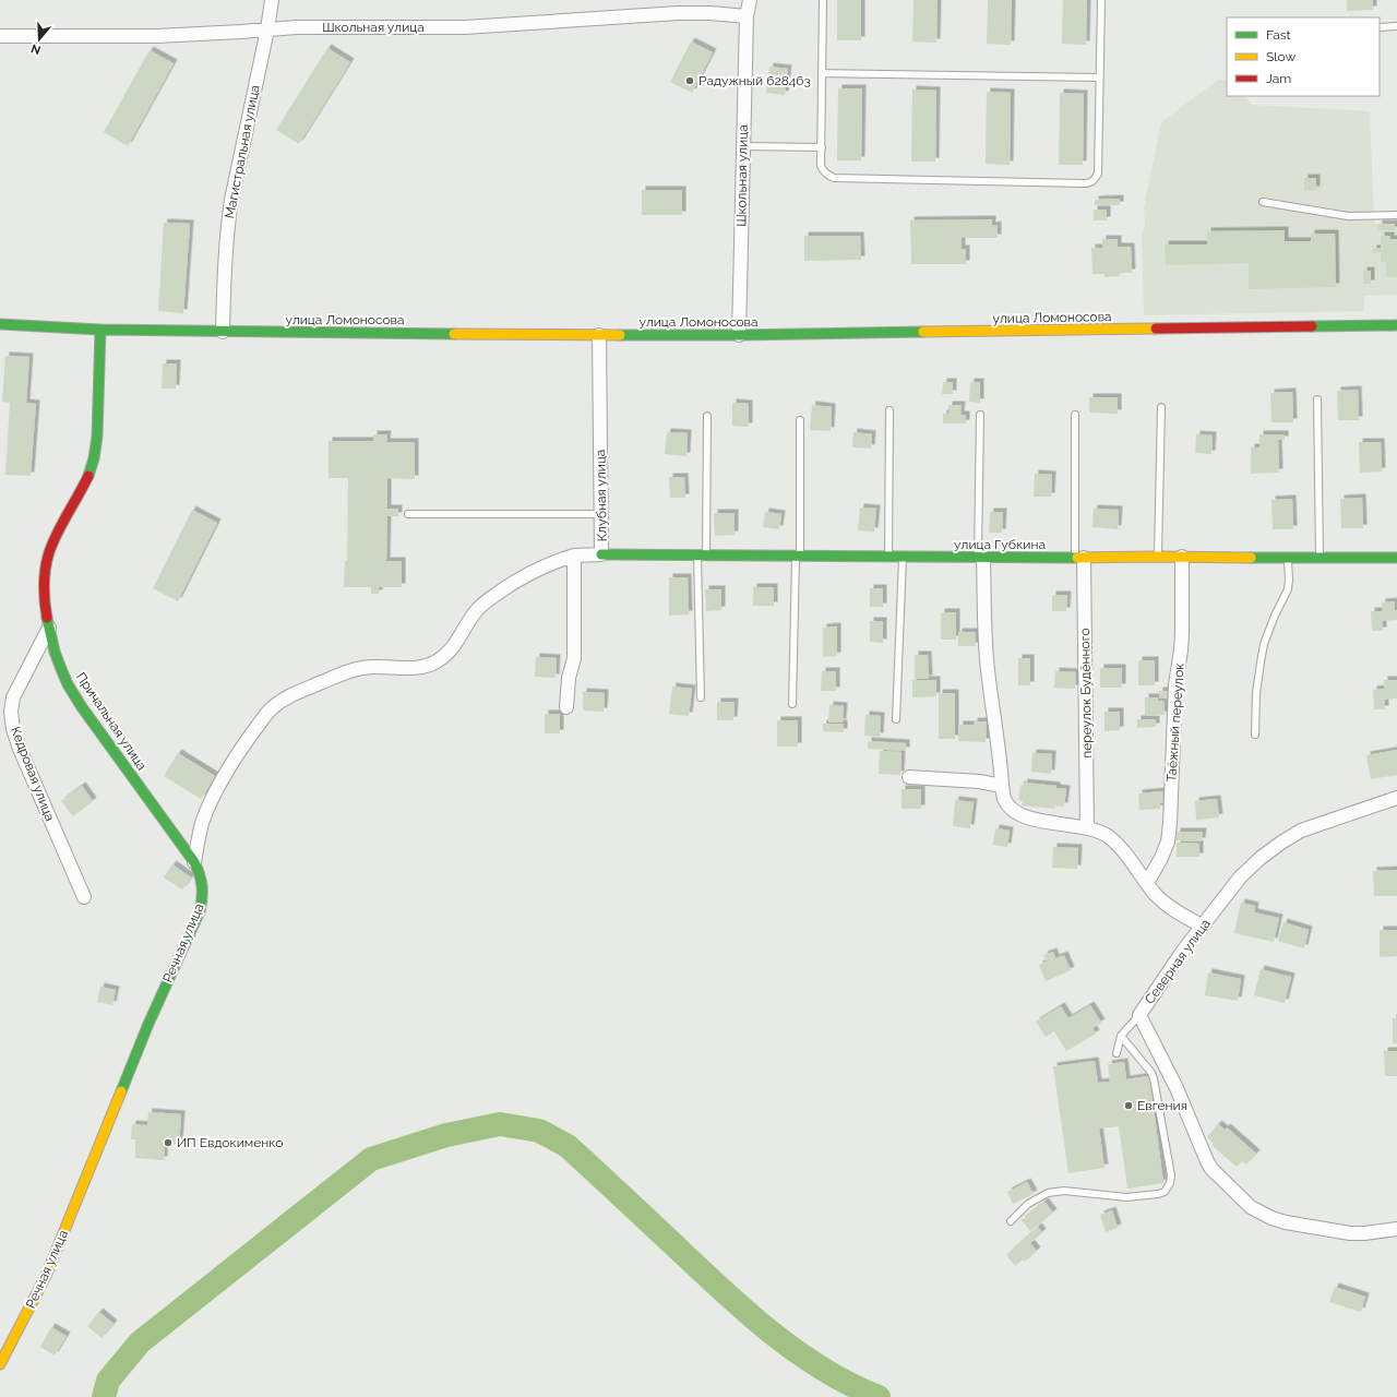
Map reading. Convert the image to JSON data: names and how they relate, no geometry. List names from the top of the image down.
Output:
{
  "streets": {
    "street": [
      "Школьная улица",
      "Магистральная улица",
      "улица Ломоносова",
      "Клубная улица",
      "улица Губкина",
      "переулок Будённого",
      "Причальная улица",
      "Таёжный переулок",
      "Кедровая улица",
      "Речная улица",
      "Северная улица"
    ]
  },
  "crossings": [
    ["Школьная улица", "Магистральная улица"],
    ["Школьная улица", "улица Ломоносова"],
    ["Магистральная улица", "улица Ломоносова"],
    ["улица Ломоносова", "Клубная улица"],
    ["улица Ломоносова", "Причальная улица"],
    ["Клубная улица", "улица Губкина"],
    ["улица Губкина", "переулок Будённого"],
    ["улица Губкина", "Таёжный переулок"],
    ["Причальная улица", "Кедровая улица"],
    ["Причальная улица", "Речная улица"]
  ],
  "places": ["Радужный 628463", "Евгения", "ИП Евдокименко"],
  "legend": ["Fast", "Slow", "Jam"],
  "north": "bottom"
}
